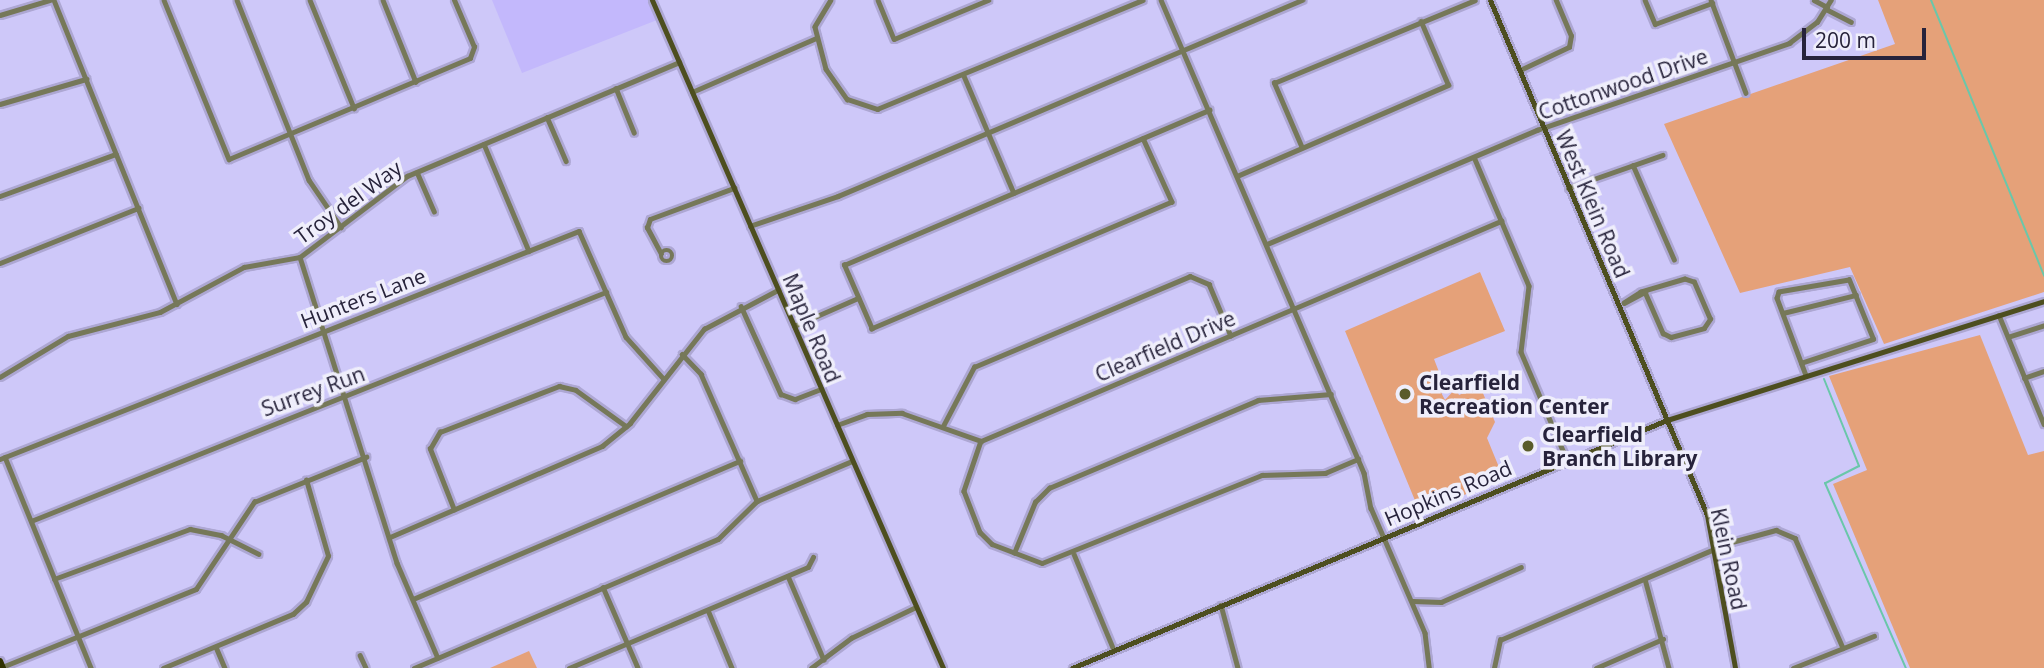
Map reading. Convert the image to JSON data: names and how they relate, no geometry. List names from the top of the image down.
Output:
{
  "streets": {
    "street": [
      "Cottonwood Drive",
      "Troy del Way",
      "West Klein Road",
      "Hunters Lane",
      "Maple Road",
      "Clearfield Drive",
      "Surrey Run",
      "Hopkins Road",
      "Klein Road"
    ]
  },
  "crossings": [
    ["Cottonwood Drive", "West Klein Road"],
    ["Troy del Way", "Maple Road"],
    ["West Klein Road", "Hopkins Road"],
    ["West Klein Road", "Klein Road"],
    ["Hunters Lane", "Surrey Run"],
    ["Hopkins Road", "Klein Road"]
  ],
  "places": ["Clearfield Recreation Center", "Clearfield Branch Library"],
  "scale_bar": "200 m"
}
